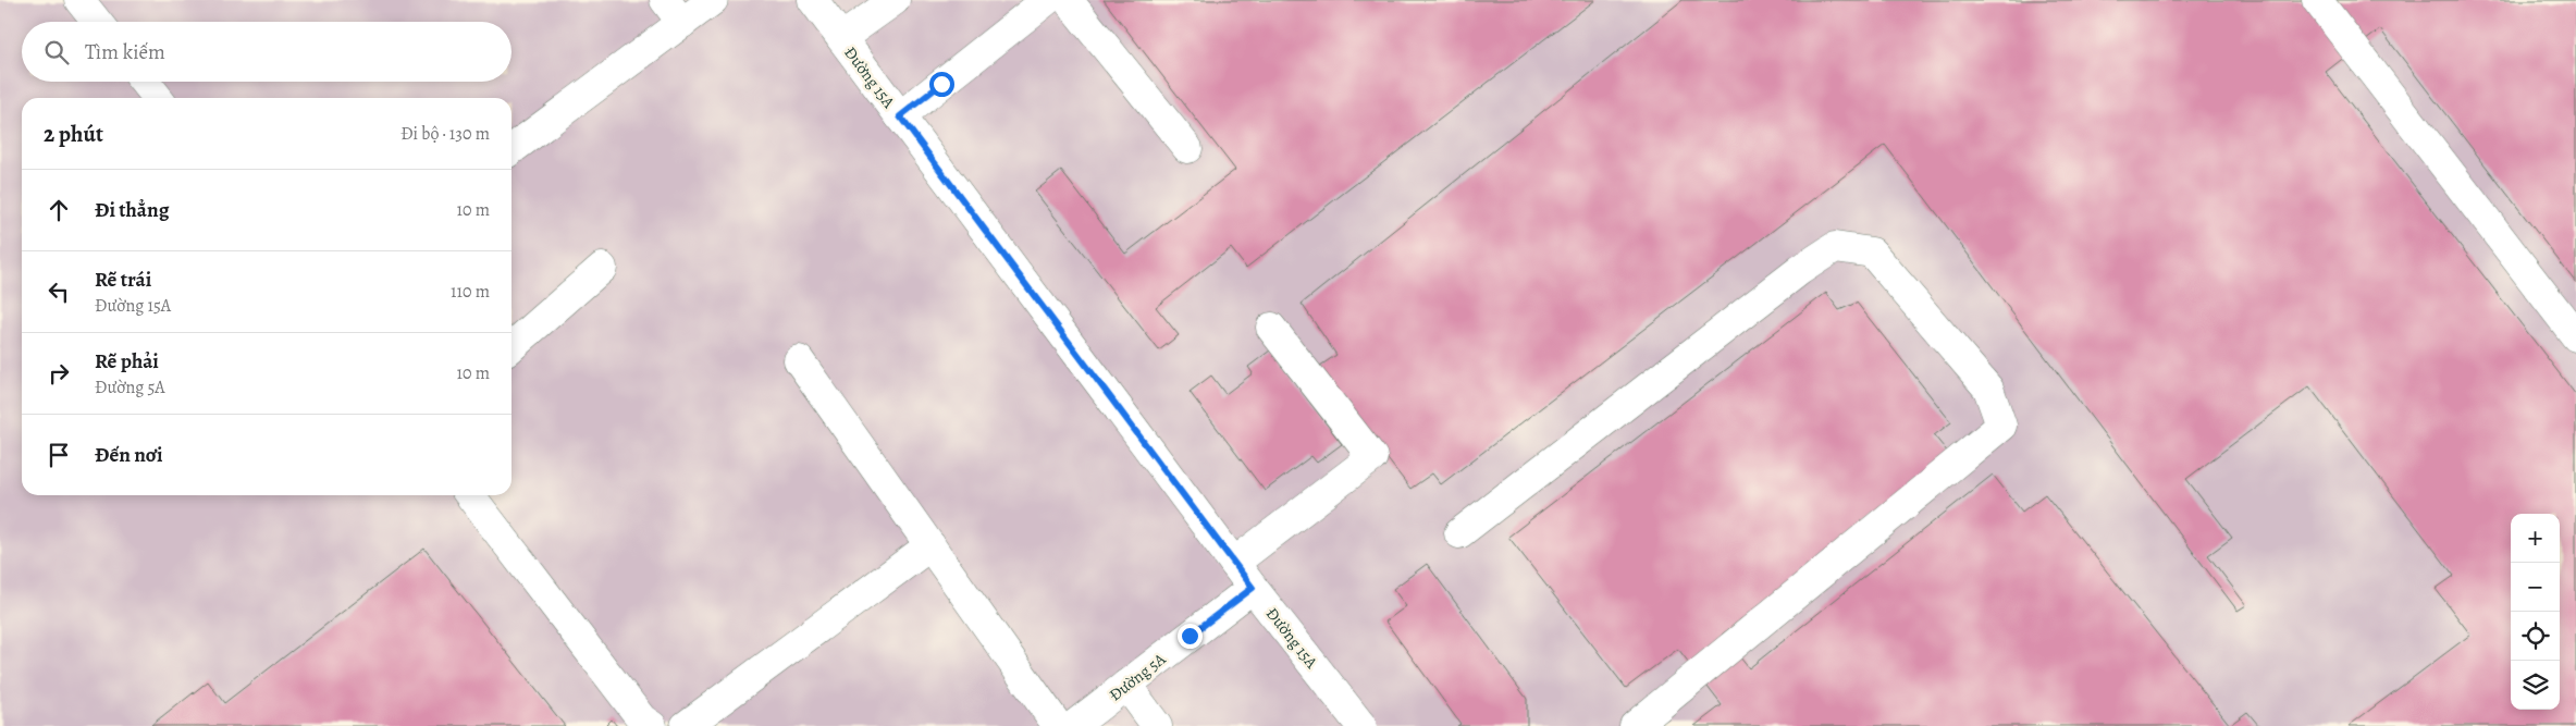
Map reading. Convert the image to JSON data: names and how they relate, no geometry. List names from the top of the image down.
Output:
{
  "streets": {
    "street": ["Đường 15A", "Đường 5A"]
  },
  "crossings": [
    ["Đường 15A", "Đường 5A"]
  ],
  "page": {
    "search": "Tìm kiếm",
    "heading": ["2 phút", "Đi bộ · 130 m"],
    "list": [
      ["Đi thẳng", "10 m"],
      ["Rẽ trái", "Đường 15A", "110 m"],
      ["Rẽ phải", "Đường 5A", "10 m"],
      "Đến nơi"
    ],
    "map_buttons": ["+", "−"]
  }
}
